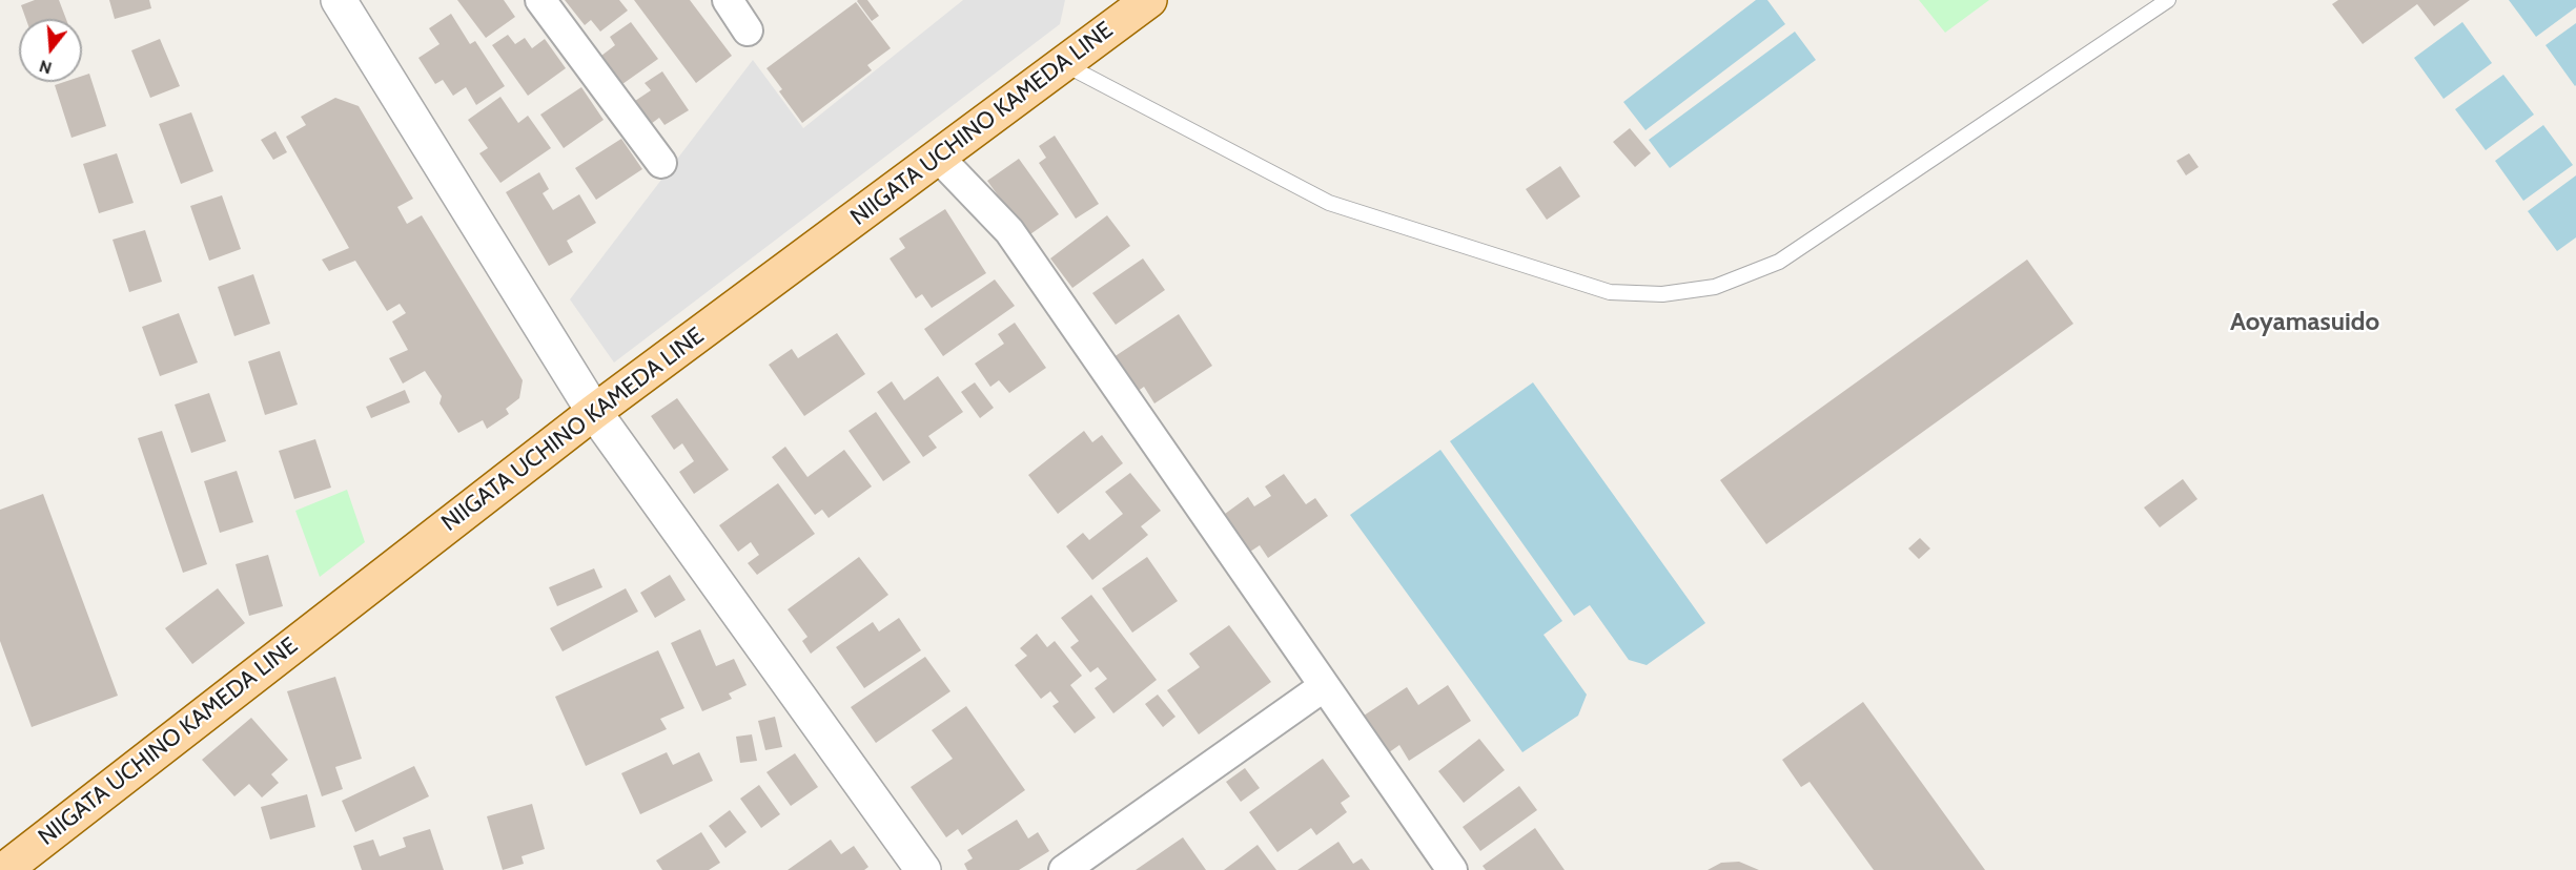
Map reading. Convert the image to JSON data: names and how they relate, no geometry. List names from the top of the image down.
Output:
{
  "streets": {
    "main road": ["NIIGATA UCHINO KAMEDA LINE"]
  },
  "districts": ["Aoyamasuido"],
  "north": "bottom"
}
